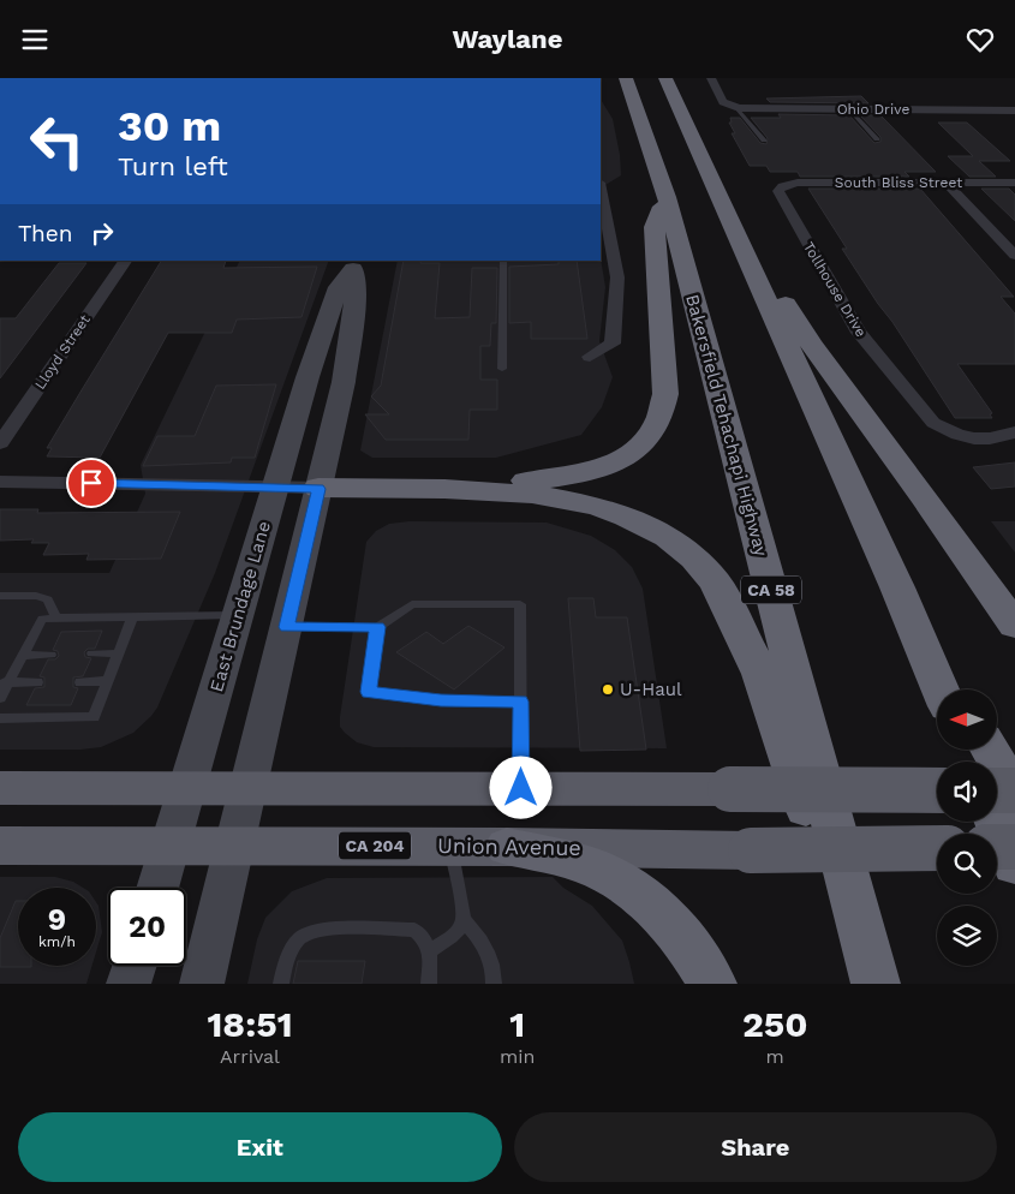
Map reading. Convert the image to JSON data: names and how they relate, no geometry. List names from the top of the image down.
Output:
{
  "streets": {
    "highway": [
      "Bakersfield Tehachapi Highway",
      "CA 58",
      "CA 204",
      "Union Avenue"
    ],
    "main road": ["East Brundage Lane"],
    "street": [
      "Ohio Drive",
      "South Bliss Street",
      "Tollhouse Drive",
      "Lloyd Street"
    ]
  },
  "crossings": [
    ["South Bliss Street", "Tollhouse Drive"],
    ["East Brundage Lane", "Union Avenue"]
  ],
  "places": ["U-Haul"],
  "north": "left",
  "page": {
    "header": "Waylane",
    "turn": ["30 m", "Turn left"],
    "then": "Then",
    "speed": "9 km/h",
    "limit": "20",
    "eta": [
      "18:51",
      "Arrival",
      "1",
      "min",
      "250",
      "m"
    ],
    "buttons": ["Exit", "Share"]
  }
}
